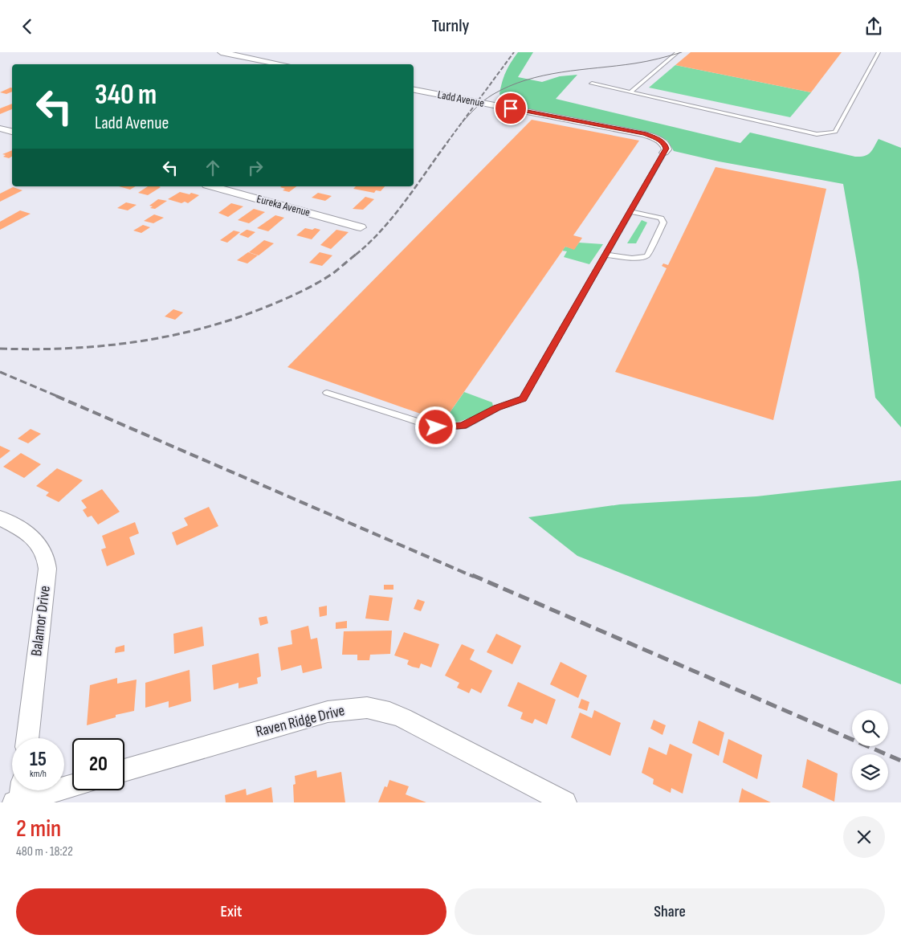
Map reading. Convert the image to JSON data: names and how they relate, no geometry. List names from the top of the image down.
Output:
{
  "streets": {
    "street": [
      "Ladd Avenue",
      "Eureka Avenue",
      "Balamor Drive",
      "Raven Ridge Drive"
    ]
  },
  "page": {
    "header": "Turnly",
    "turn": ["340 m", "Ladd Avenue"],
    "speed": "15 km/h",
    "limit": "20",
    "heading": ["2 min", "480 m · 18:22"],
    "buttons": ["Exit", "Share"]
  }
}
